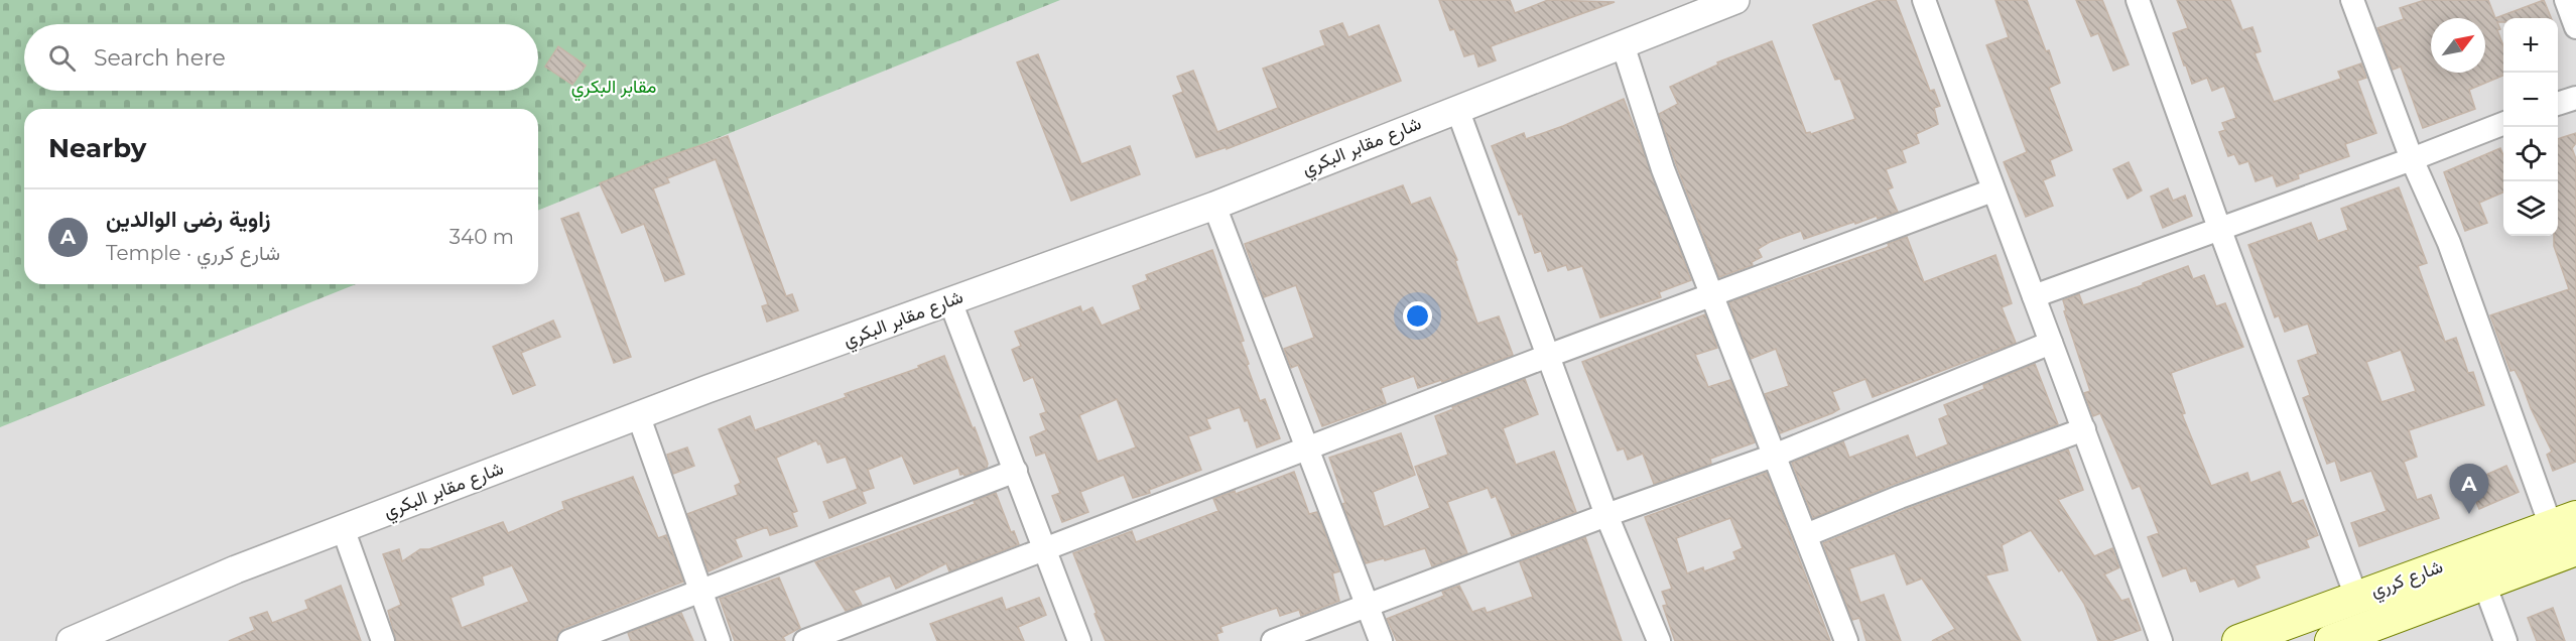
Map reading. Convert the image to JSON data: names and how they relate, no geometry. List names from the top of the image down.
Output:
{
  "streets": {
    "main road": ["شارع كرري"],
    "street": ["شارع مقابر البكري"]
  },
  "parks": ["مقابر البكري"],
  "north": "top right",
  "page": {
    "map_buttons": ["+", "−"],
    "search": "Search here",
    "heading": "Nearby",
    "list": [
      {
        "mark": "A",
        "name": "زاوية رضى الوالدين",
        "note": "Temple · شارع كرري",
        "value": "340 m"
      }
    ],
    "pins": "A"
  }
}
